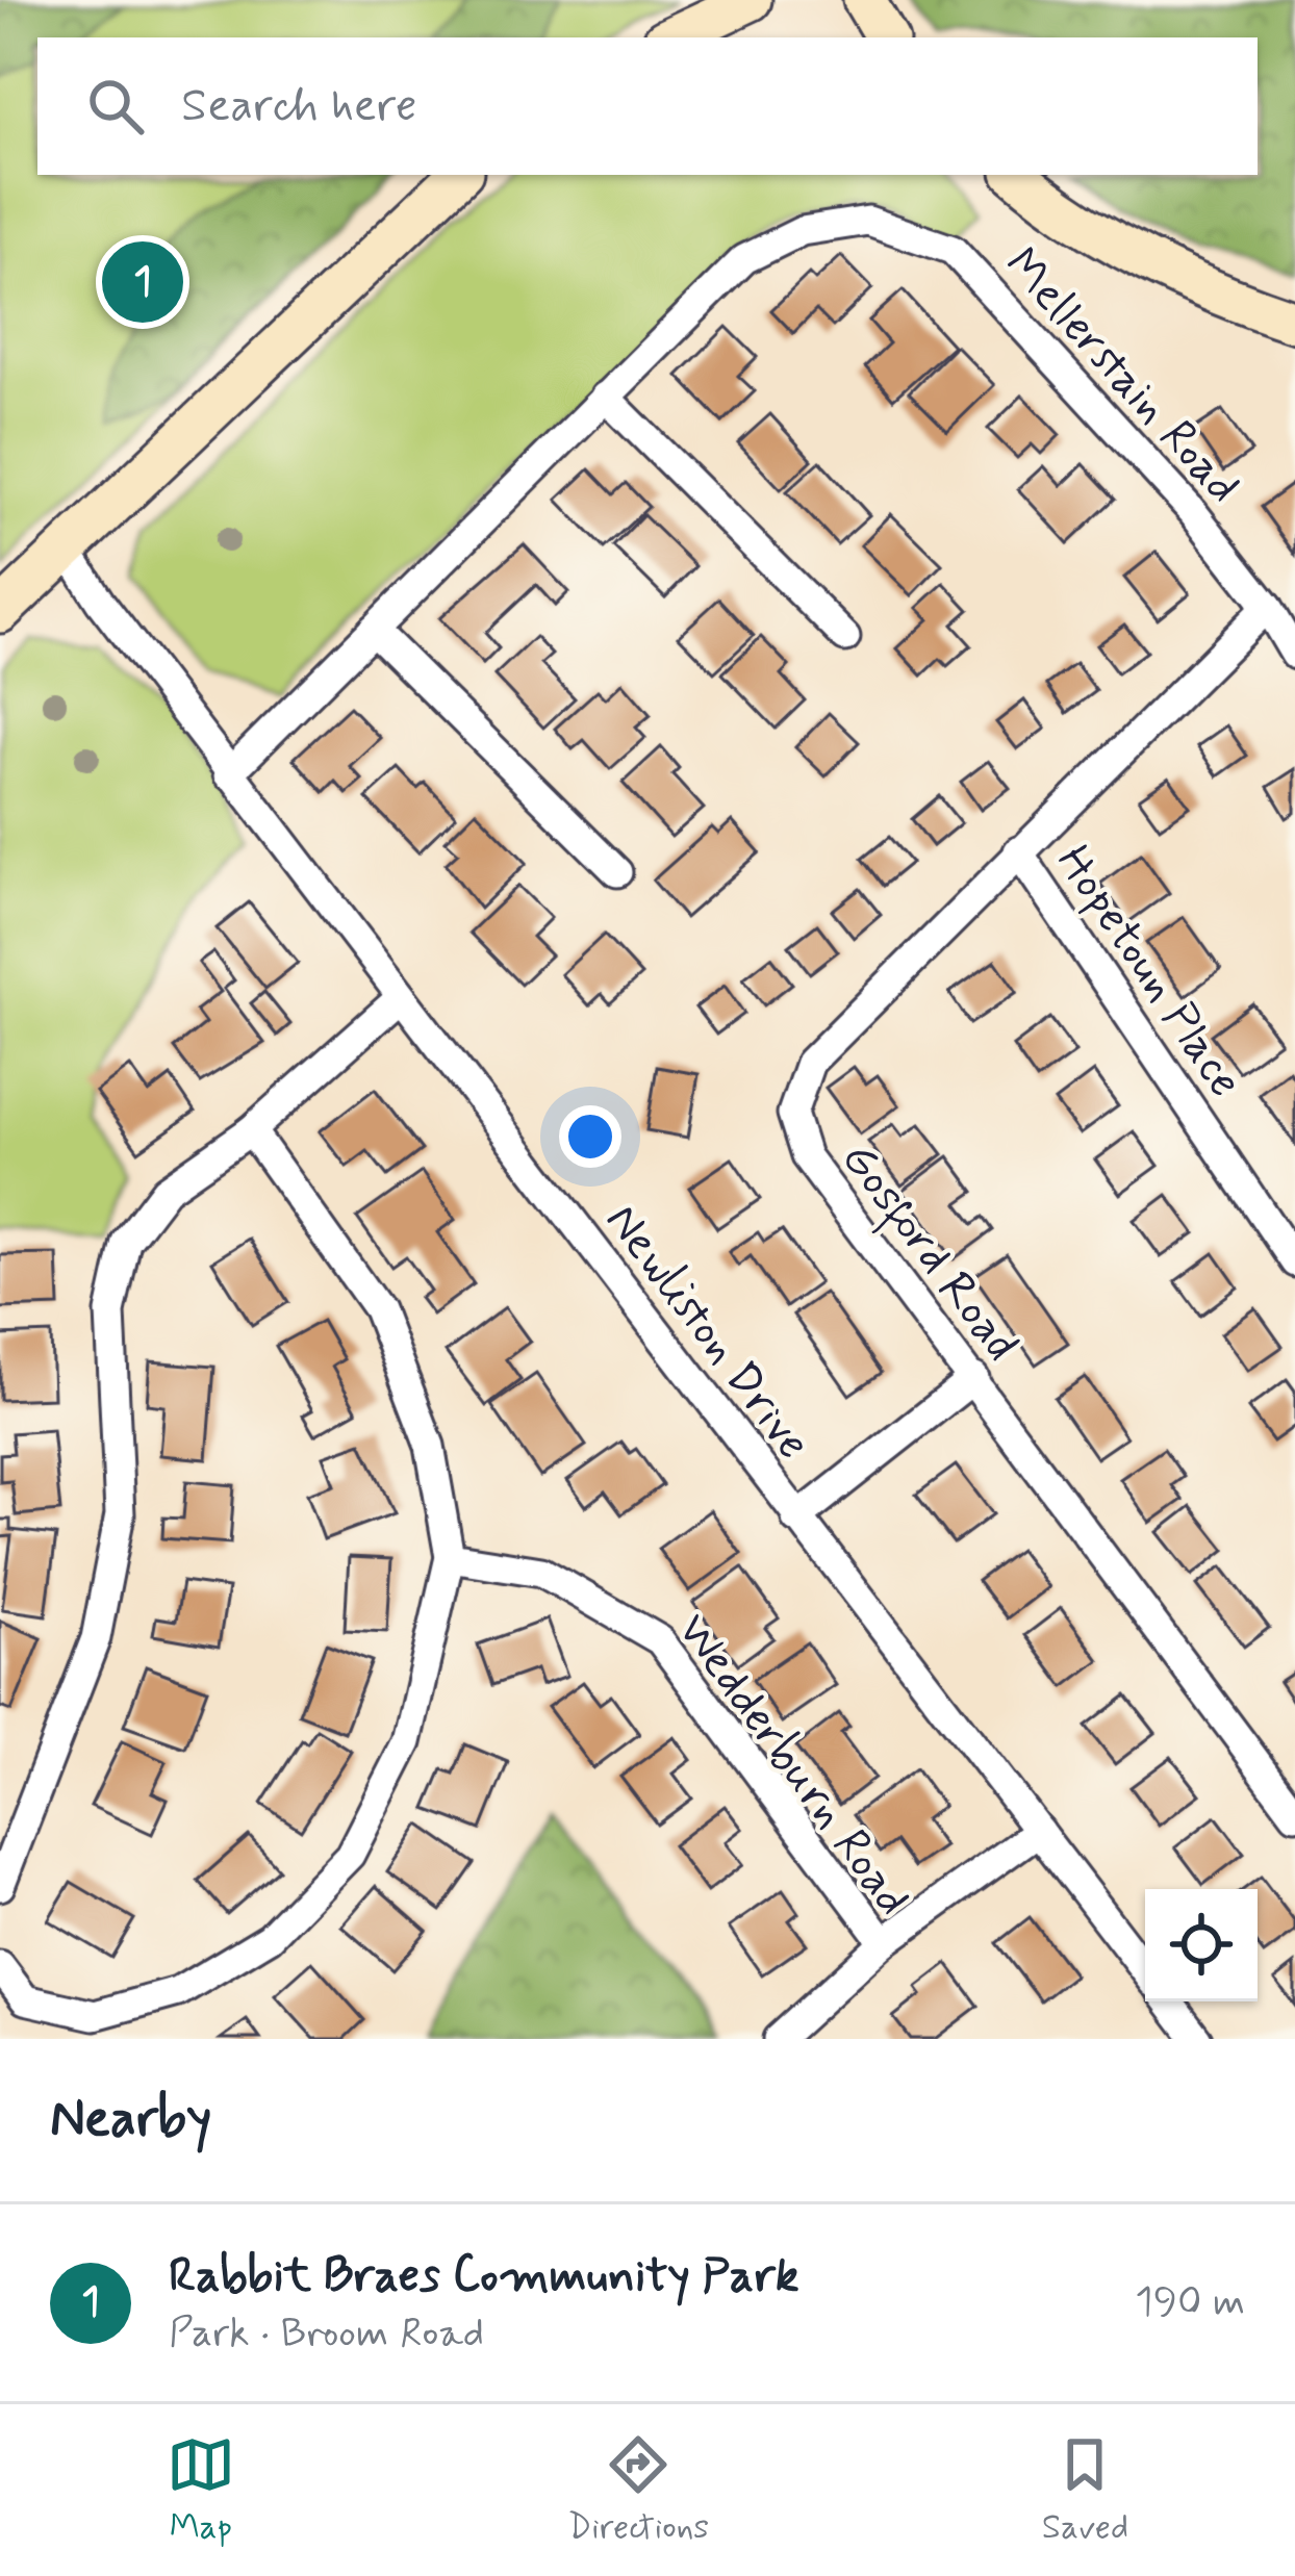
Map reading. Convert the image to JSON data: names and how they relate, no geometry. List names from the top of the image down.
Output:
{
  "streets": {
    "street": [
      "Mellerstain Road",
      "Hopetoun Place",
      "Gosford Road",
      "Newliston Drive",
      "Wedderburn Road"
    ]
  },
  "crossings": [
    ["Mellerstain Road", "Gosford Road"],
    ["Mellerstain Road", "Newliston Drive"],
    ["Hopetoun Place", "Gosford Road"]
  ],
  "page": {
    "search": "Search here",
    "pins": "1",
    "heading": "Nearby",
    "list": [
      {
        "mark": "1",
        "name": "Rabbit Braes Community Park",
        "note": "Park · Broom Road",
        "value": "190 m"
      }
    ],
    "nav": ["Map", "Directions", "Saved"]
  }
}
